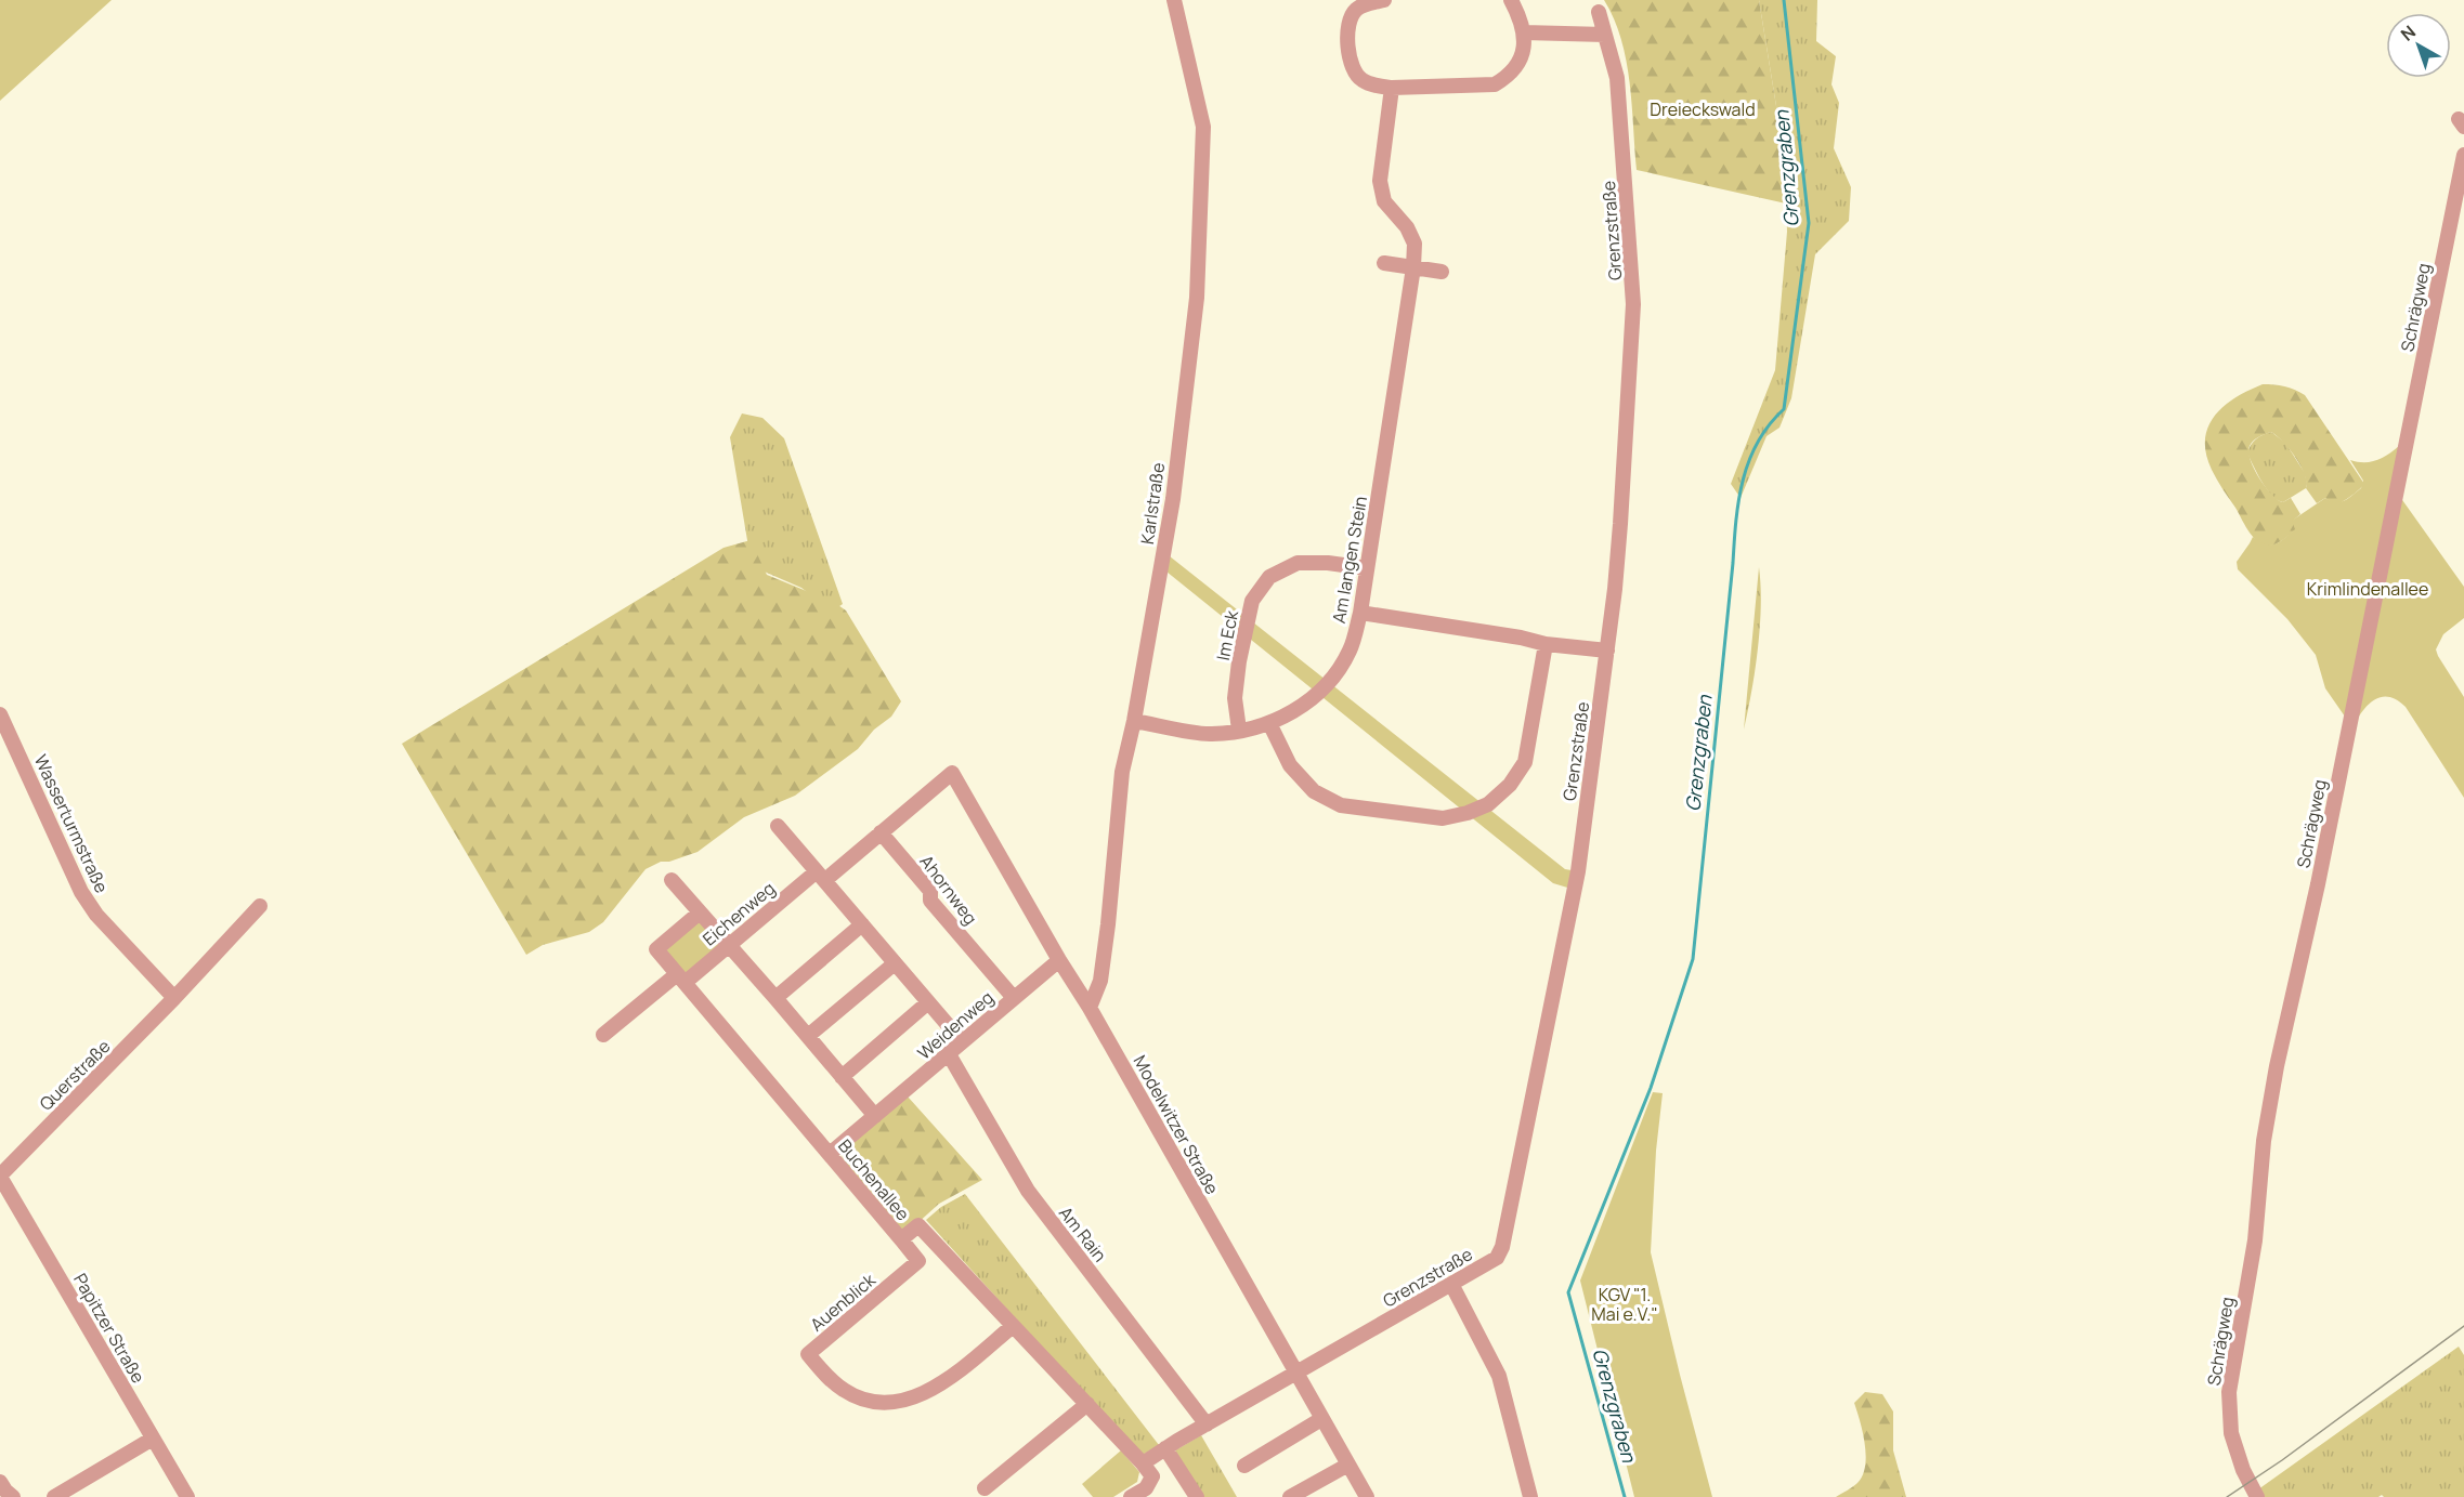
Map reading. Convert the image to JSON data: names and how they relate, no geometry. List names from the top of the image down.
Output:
{
  "streets": {
    "street": [
      "Grenzstraße",
      "Schrägweg",
      "Karlstraße",
      "Am langen Stein",
      "Im Eck",
      "Wasserturmstraße",
      "Ahornweg",
      "Eichenweg",
      "Weidenweg",
      "Querstraße",
      "Modelwitzer Straße",
      "Buchenallee",
      "Am Rain",
      "Auenblick",
      "Papitzer Straße"
    ]
  },
  "crossings": [
    ["Grenzstraße", "Modelwitzer Straße"],
    ["Grenzstraße", "Buchenallee"],
    ["Grenzstraße", "Am Rain"],
    ["Karlstraße", "Am langen Stein"],
    ["Karlstraße", "Modelwitzer Straße"],
    ["Am langen Stein", "Im Eck"],
    ["Wasserturmstraße", "Querstraße"],
    ["Ahornweg", "Eichenweg"],
    ["Ahornweg", "Weidenweg"],
    ["Eichenweg", "Modelwitzer Straße"],
    ["Eichenweg", "Buchenallee"],
    ["Weidenweg", "Modelwitzer Straße"],
    ["Weidenweg", "Buchenallee"],
    ["Weidenweg", "Am Rain"],
    ["Querstraße", "Papitzer Straße"],
    ["Buchenallee", "Auenblick"]
  ],
  "water": ["Grenzgraben"],
  "parks": ["Dreieckswald", "Krimlindenallee", "KGV \"1. Mai e.V.\""],
  "north": "top left"
}
